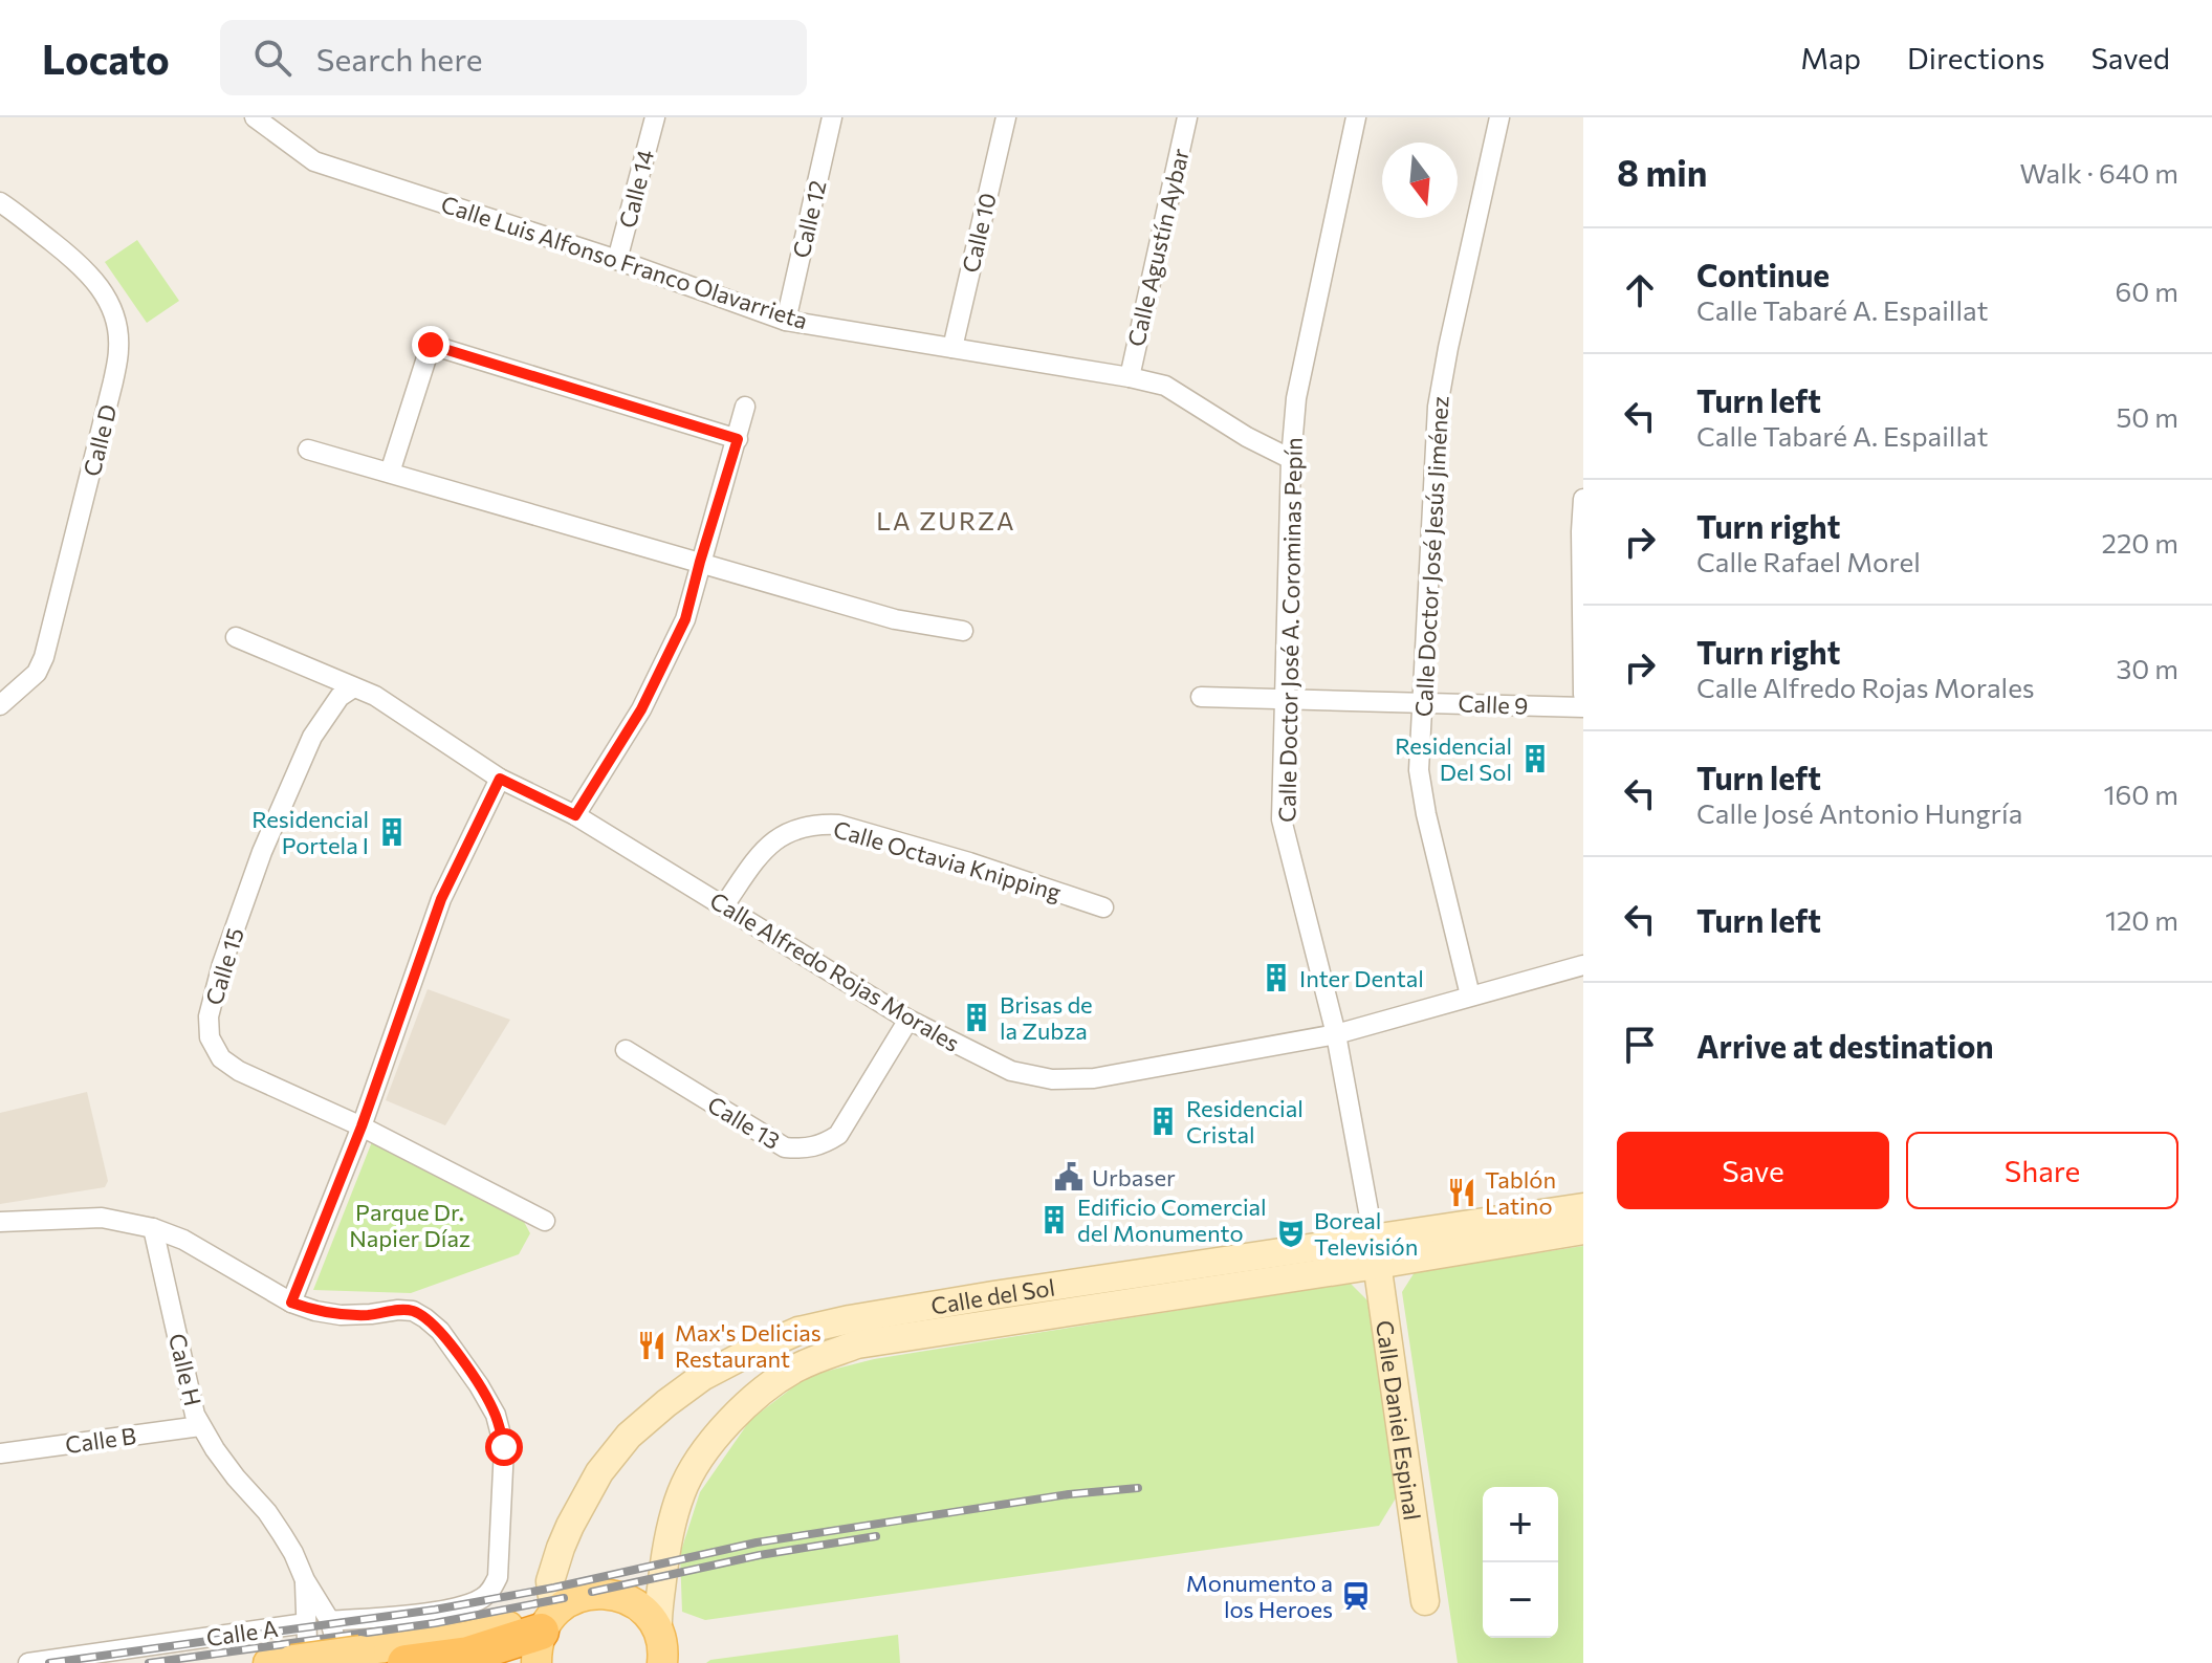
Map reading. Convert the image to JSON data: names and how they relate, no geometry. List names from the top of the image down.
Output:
{
  "streets": {
    "main road": ["Calle del Sol", "Calle Daniel Espinal"],
    "street": [
      "Calle 14",
      "Calle 12",
      "Calle 10",
      "Calle Agustín Aybar",
      "Calle Luis Alfonso Franco Olavarrieta",
      "Calle D",
      "Calle Doctor José Jesús Jiménez",
      "Calle Doctor José A. Corominas Pepín",
      "Calle 9",
      "Calle Octavia Knipping",
      "Calle 15",
      "Calle Alfredo Rojas Morales",
      "Calle 13",
      "Calle H",
      "Calle B",
      "Calle A"
    ]
  },
  "crossings": [
    ["Calle 14", "Calle Luis Alfonso Franco Olavarrieta"],
    ["Calle 12", "Calle Luis Alfonso Franco Olavarrieta"],
    ["Calle 10", "Calle Luis Alfonso Franco Olavarrieta"],
    ["Calle Agustín Aybar", "Calle Luis Alfonso Franco Olavarrieta"],
    ["Calle Luis Alfonso Franco Olavarrieta", "Calle Doctor José A. Corominas Pepín"],
    ["Calle Doctor José Jesús Jiménez", "Calle 9"],
    ["Calle Doctor José Jesús Jiménez", "Calle Alfredo Rojas Morales"],
    ["Calle Doctor José A. Corominas Pepín", "Calle 9"],
    ["Calle Doctor José A. Corominas Pepín", "Calle Alfredo Rojas Morales"],
    ["Calle Doctor José A. Corominas Pepín", "Calle del Sol"],
    ["Calle Doctor José A. Corominas Pepín", "Calle Daniel Espinal"],
    ["Calle Octavia Knipping", "Calle Alfredo Rojas Morales"],
    ["Calle 15", "Calle Alfredo Rojas Morales"],
    ["Calle Alfredo Rojas Morales", "Calle 13"],
    ["Calle del Sol", "Calle Daniel Espinal"],
    ["Calle H", "Calle B"]
  ],
  "districts": ["LA ZURZA"],
  "parks": ["Parque Dr. Napier Díaz"],
  "places": {
    "building": [
      "Residencial Del Sol",
      "Residencial Portela I",
      "Inter Dental",
      "Brisas de la Zubza",
      "Residencial Cristal",
      "Edificio Comercial del Monumento"
    ],
    "public building": ["Urbaser"],
    "restaurant": ["Tablón Latino", "Max's Delicias Restaurant"],
    "theatre": ["Boreal Televisión"],
    "station": ["Monumento a los Heroes"]
  },
  "north": "bottom",
  "page": {
    "header": "Locato",
    "search": "Search here",
    "nav": ["Map", "Directions", "Saved"],
    "heading": ["8 min", "Walk · 640 m"],
    "list": [
      ["Continue", "Calle Tabaré A. Espaillat", "60 m"],
      ["Turn left", "Calle Tabaré A. Espaillat", "50 m"],
      ["Turn right", "Calle Rafael Morel", "220 m"],
      ["Turn right", "Calle Alfredo Rojas Morales", "30 m"],
      ["Turn left", "Calle José Antonio Hungría", "160 m"],
      ["Turn left", "120 m"],
      "Arrive at destination"
    ],
    "buttons": ["Save", "Share"],
    "map_buttons": ["+", "−"]
  }
}
